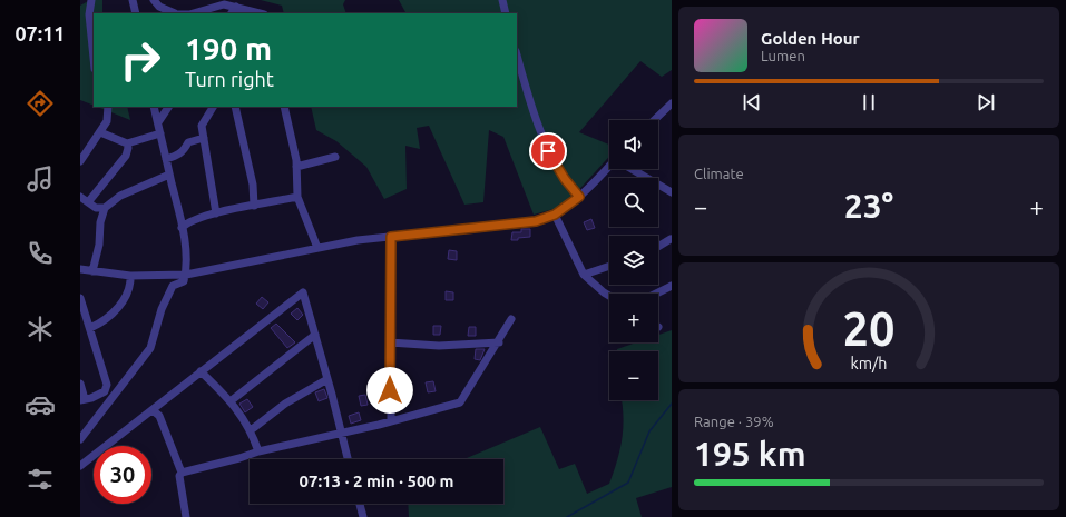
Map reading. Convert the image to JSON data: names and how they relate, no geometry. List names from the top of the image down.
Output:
{
  "page": {
    "tabs": "07:11",
    "turn": ["190 m", "Turn right"],
    "song": ["Golden Hour", "Lumen"],
    "map_buttons": ["+", "−"],
    "tile": [
      "Climate",
      ["Range · 39%", "195 km"]
    ],
    "heat": ["−", "23°", "+"],
    "limit": "30",
    "trip": "07:13 · 2 min · 500 m",
    "gauge": ["20", "km/h"]
  }
}
